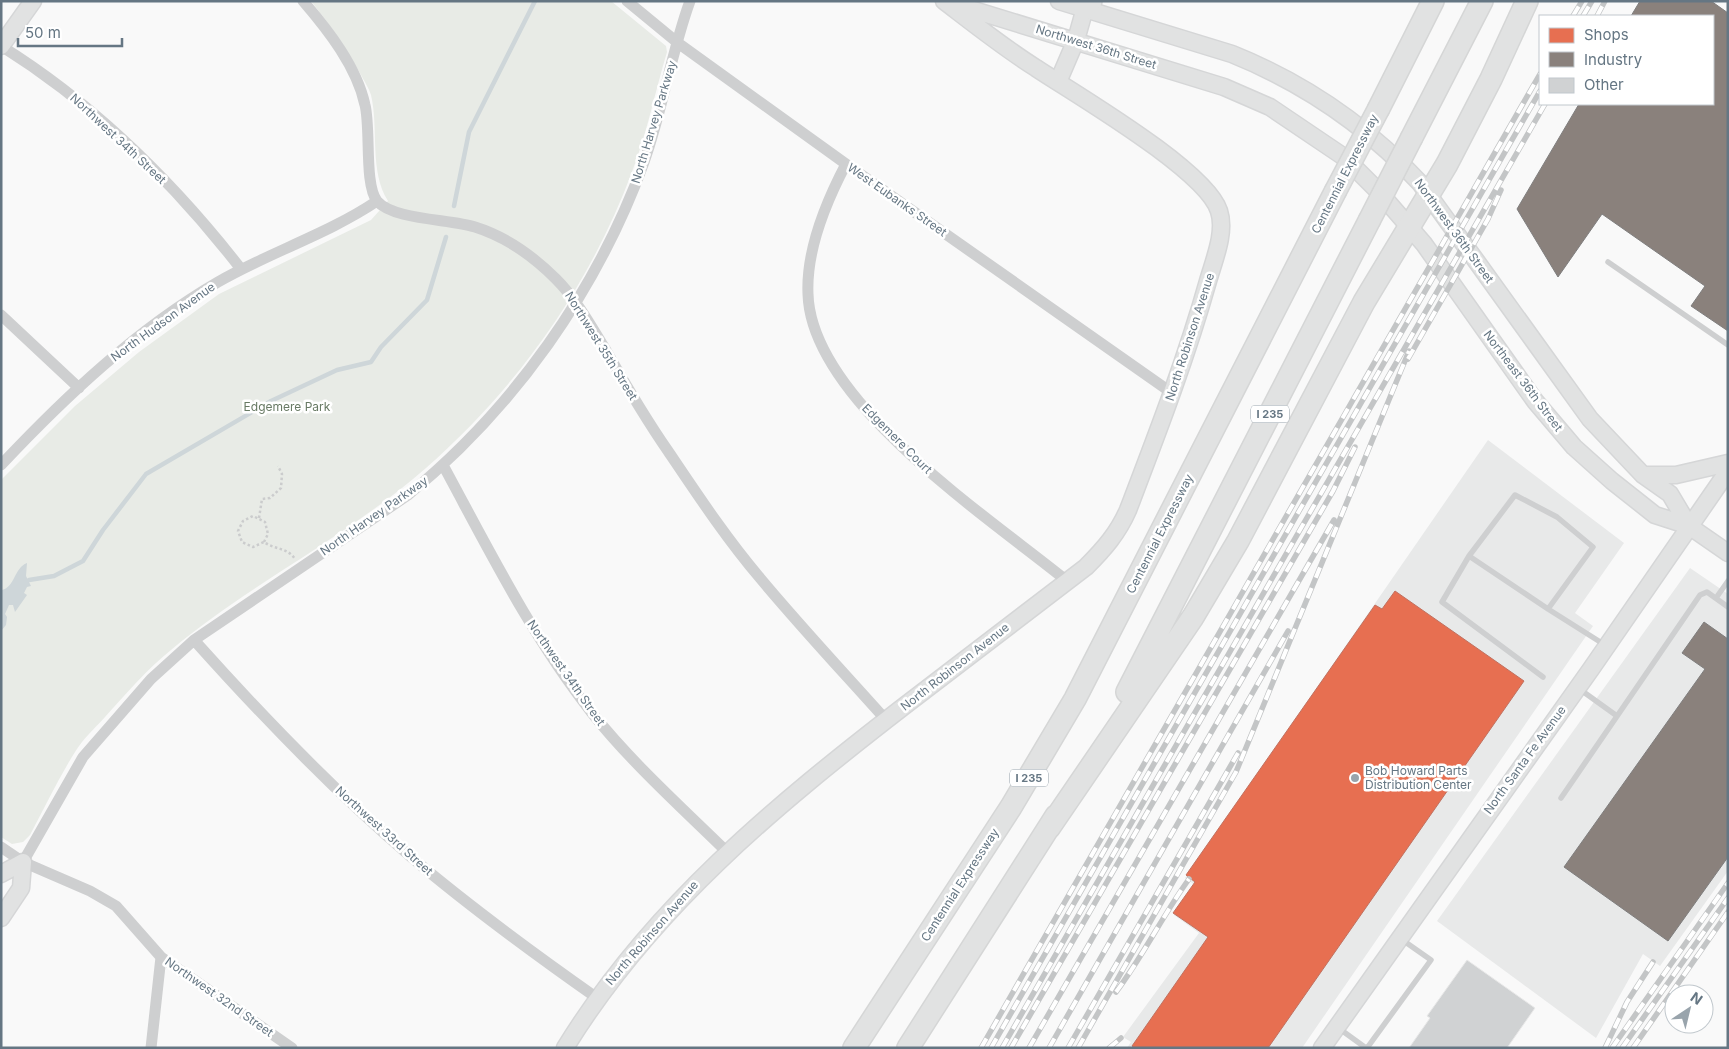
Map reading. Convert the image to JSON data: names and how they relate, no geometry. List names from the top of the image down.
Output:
{
  "streets": {
    "highway": ["Centennial Expressway", "I 235"],
    "street": [
      "Northwest 36th Street",
      "North Harvey Parkway",
      "Northwest 34th Street",
      "West Eubanks Street",
      "North Hudson Avenue",
      "North Robinson Avenue",
      "Northwest 35th Street",
      "Northeast 36th Street",
      "Edgemere Court",
      "North Santa Fe Avenue",
      "Northwest 33rd Street",
      "Northwest 32nd Street"
    ]
  },
  "crossings": [
    ["Northwest 36th Street", "Northeast 36th Street"],
    ["Northwest 36th Street", "North Santa Fe Avenue"],
    ["North Harvey Parkway", "Northwest 34th Street"],
    ["North Harvey Parkway", "West Eubanks Street"],
    ["North Harvey Parkway", "Northwest 35th Street"],
    ["North Harvey Parkway", "Northwest 33rd Street"],
    ["North Harvey Parkway", "Northwest 32nd Street"],
    ["Northwest 34th Street", "North Hudson Avenue"],
    ["Northwest 34th Street", "North Robinson Avenue"],
    ["West Eubanks Street", "North Robinson Avenue"],
    ["West Eubanks Street", "Edgemere Court"],
    ["North Hudson Avenue", "Northwest 35th Street"],
    ["North Robinson Avenue", "Northwest 35th Street"],
    ["North Robinson Avenue", "Edgemere Court"],
    ["North Robinson Avenue", "Northwest 33rd Street"],
    ["Northeast 36th Street", "North Santa Fe Avenue"]
  ],
  "parks": ["Edgemere Park"],
  "places": ["Bob Howard Parts Distribution Center"],
  "legend": ["Shops", "Industry", "Other"],
  "scale_bar": "50 m",
  "north": "top right"
}
